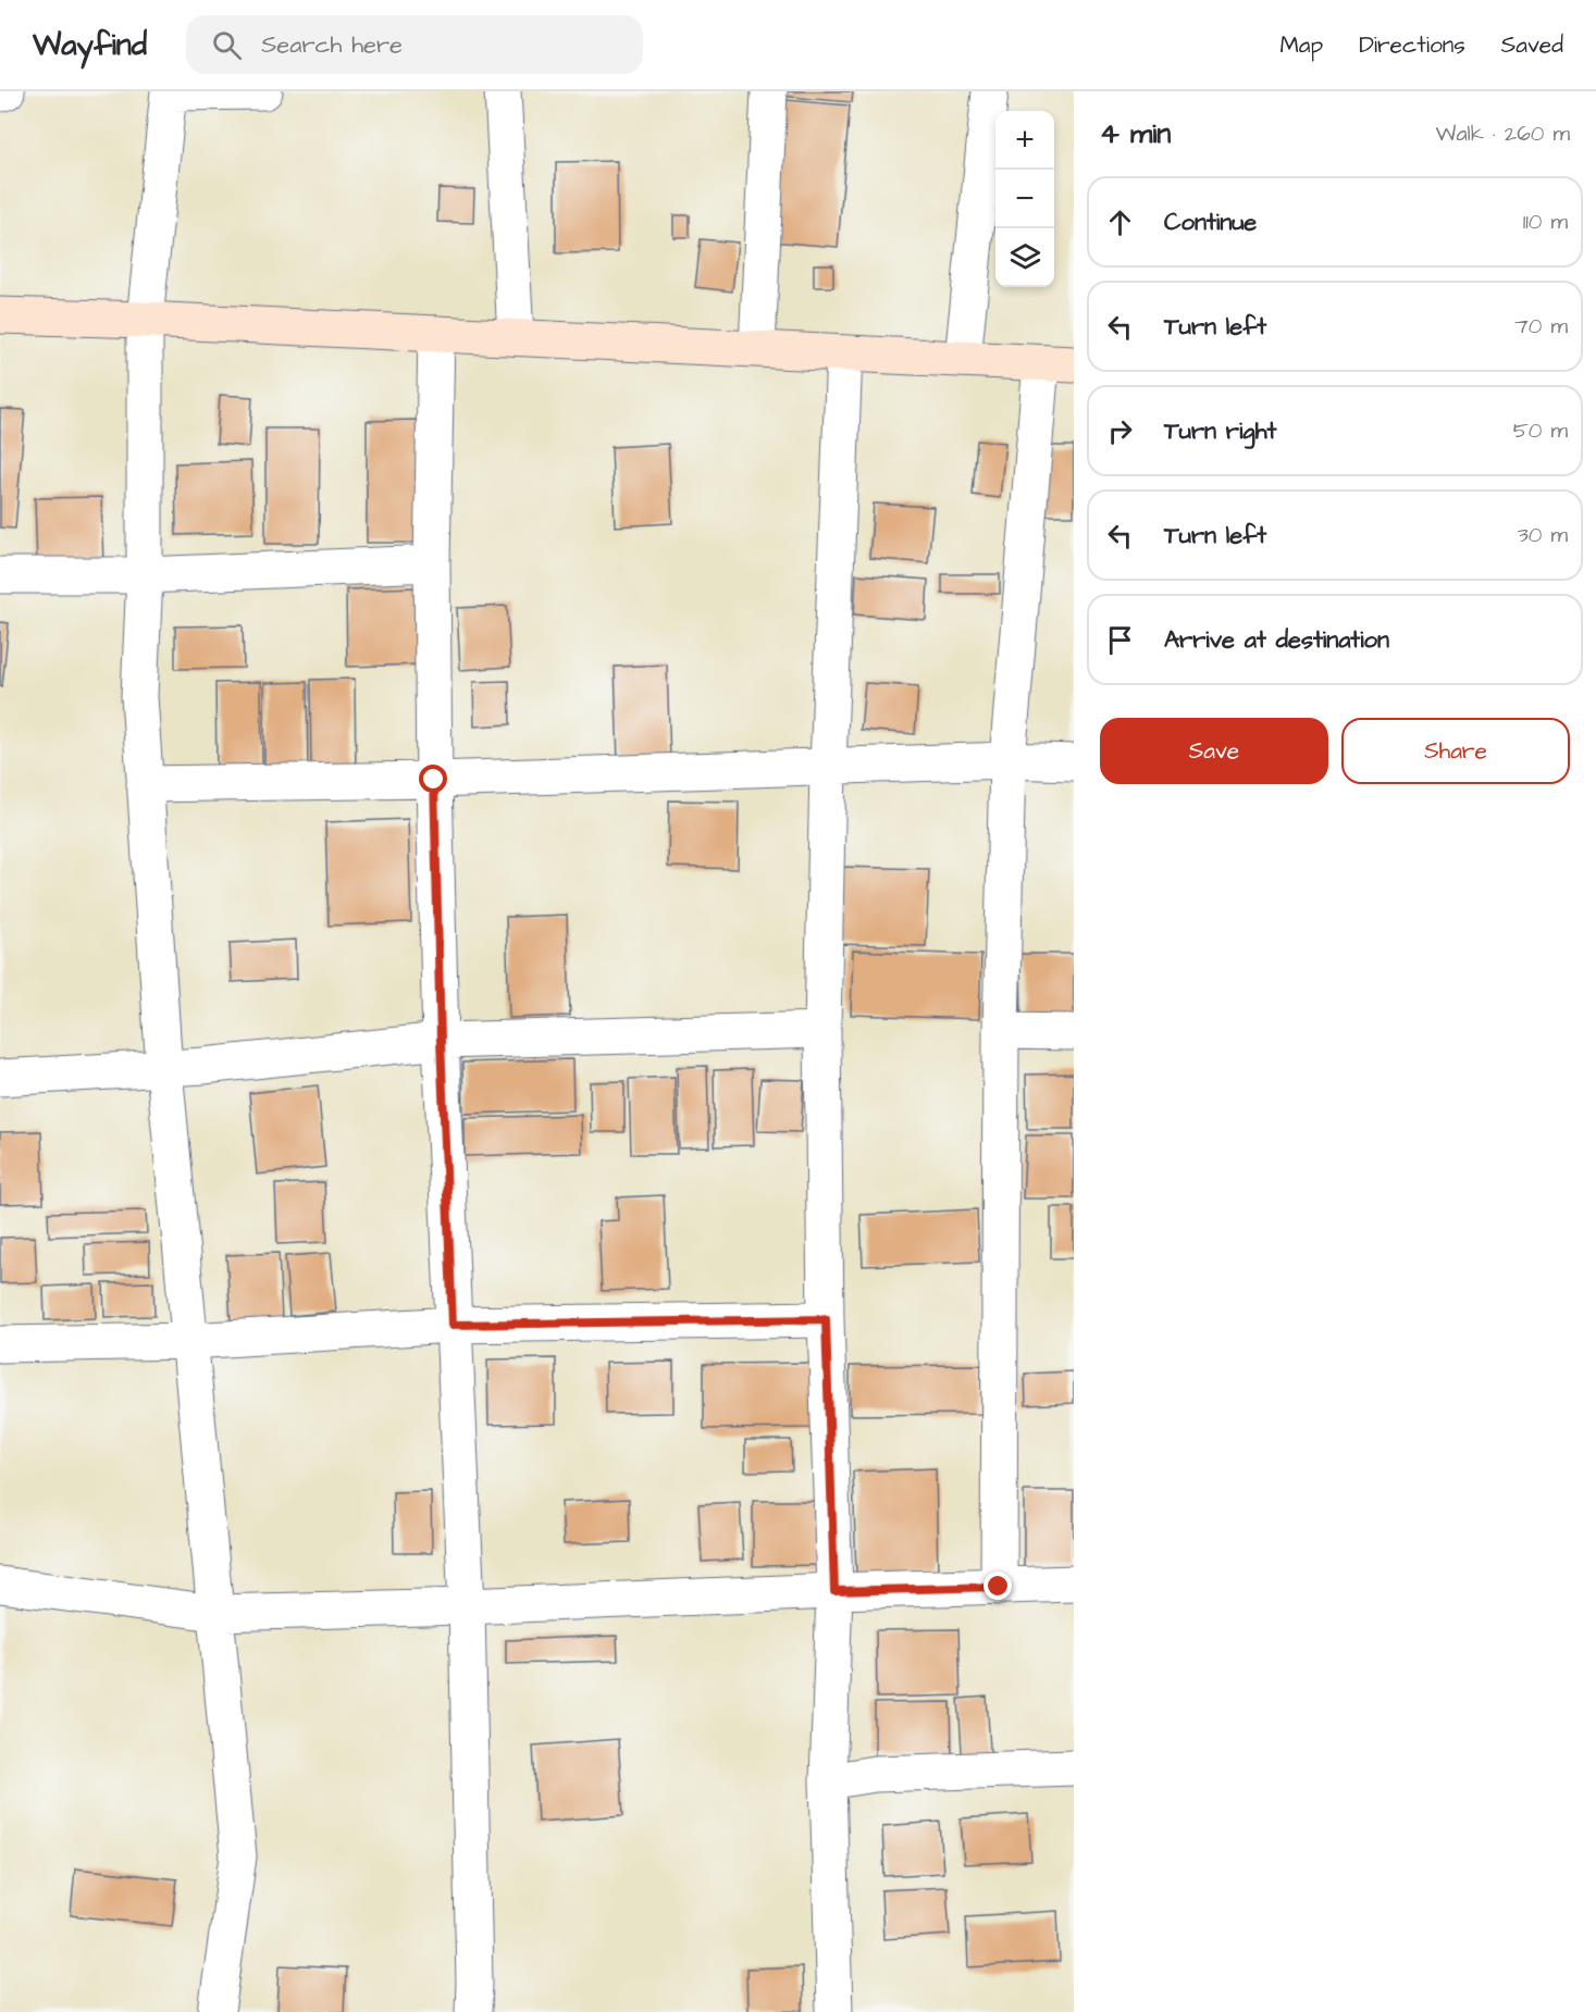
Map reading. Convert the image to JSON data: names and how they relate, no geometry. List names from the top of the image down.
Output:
{
  "page": {
    "header": "Wayfind",
    "search": "Search here",
    "nav": ["Map", "Directions", "Saved"],
    "heading": ["4 min", "Walk · 260 m"],
    "map_buttons": ["+", "−"],
    "list": [
      ["Continue", "110 m"],
      ["Turn left", "70 m"],
      ["Turn right", "50 m"],
      ["Turn left", "30 m"],
      "Arrive at destination"
    ],
    "buttons": ["Save", "Share"]
  }
}
